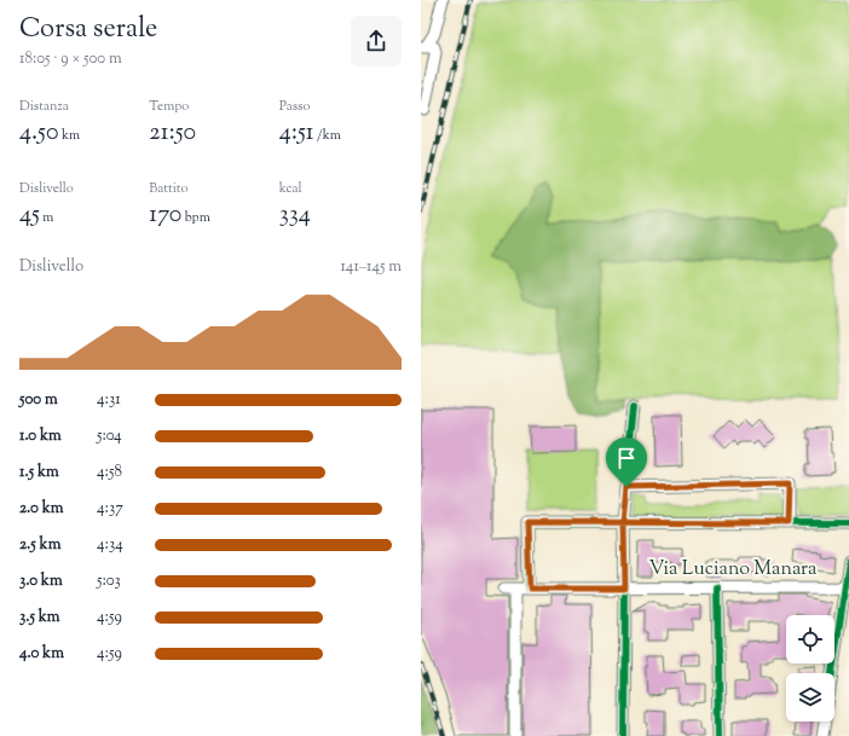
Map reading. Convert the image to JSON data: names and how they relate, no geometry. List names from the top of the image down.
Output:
{
  "streets": {
    "street": ["Via Luciano Manara"]
  },
  "page": {
    "heading": ["Corsa serale", "18:05 · 9 × 500 m"],
    "stats": [
      ["Distanza", "4.50 km"],
      ["Tempo", "21:50"],
      ["Passo", "4:51 /km"],
      ["Dislivello", "45 m"],
      ["Battito", "170 bpm"],
      ["kcal", "334"]
    ],
    "chart": ["Dislivello", "141–145 m"],
    "list": [
      {
        "name": "500 m",
        "note": "4:31"
      },
      {
        "name": "1.0 km",
        "note": "5:04"
      },
      {
        "name": "1.5 km",
        "note": "4:58"
      },
      {
        "name": "2.0 km",
        "note": "4:37"
      },
      {
        "name": "2.5 km",
        "note": "4:34"
      },
      {
        "name": "3.0 km",
        "note": "5:03"
      },
      {
        "name": "3.5 km",
        "note": "4:59"
      },
      {
        "name": "4.0 km",
        "note": "4:59"
      }
    ]
  }
}
